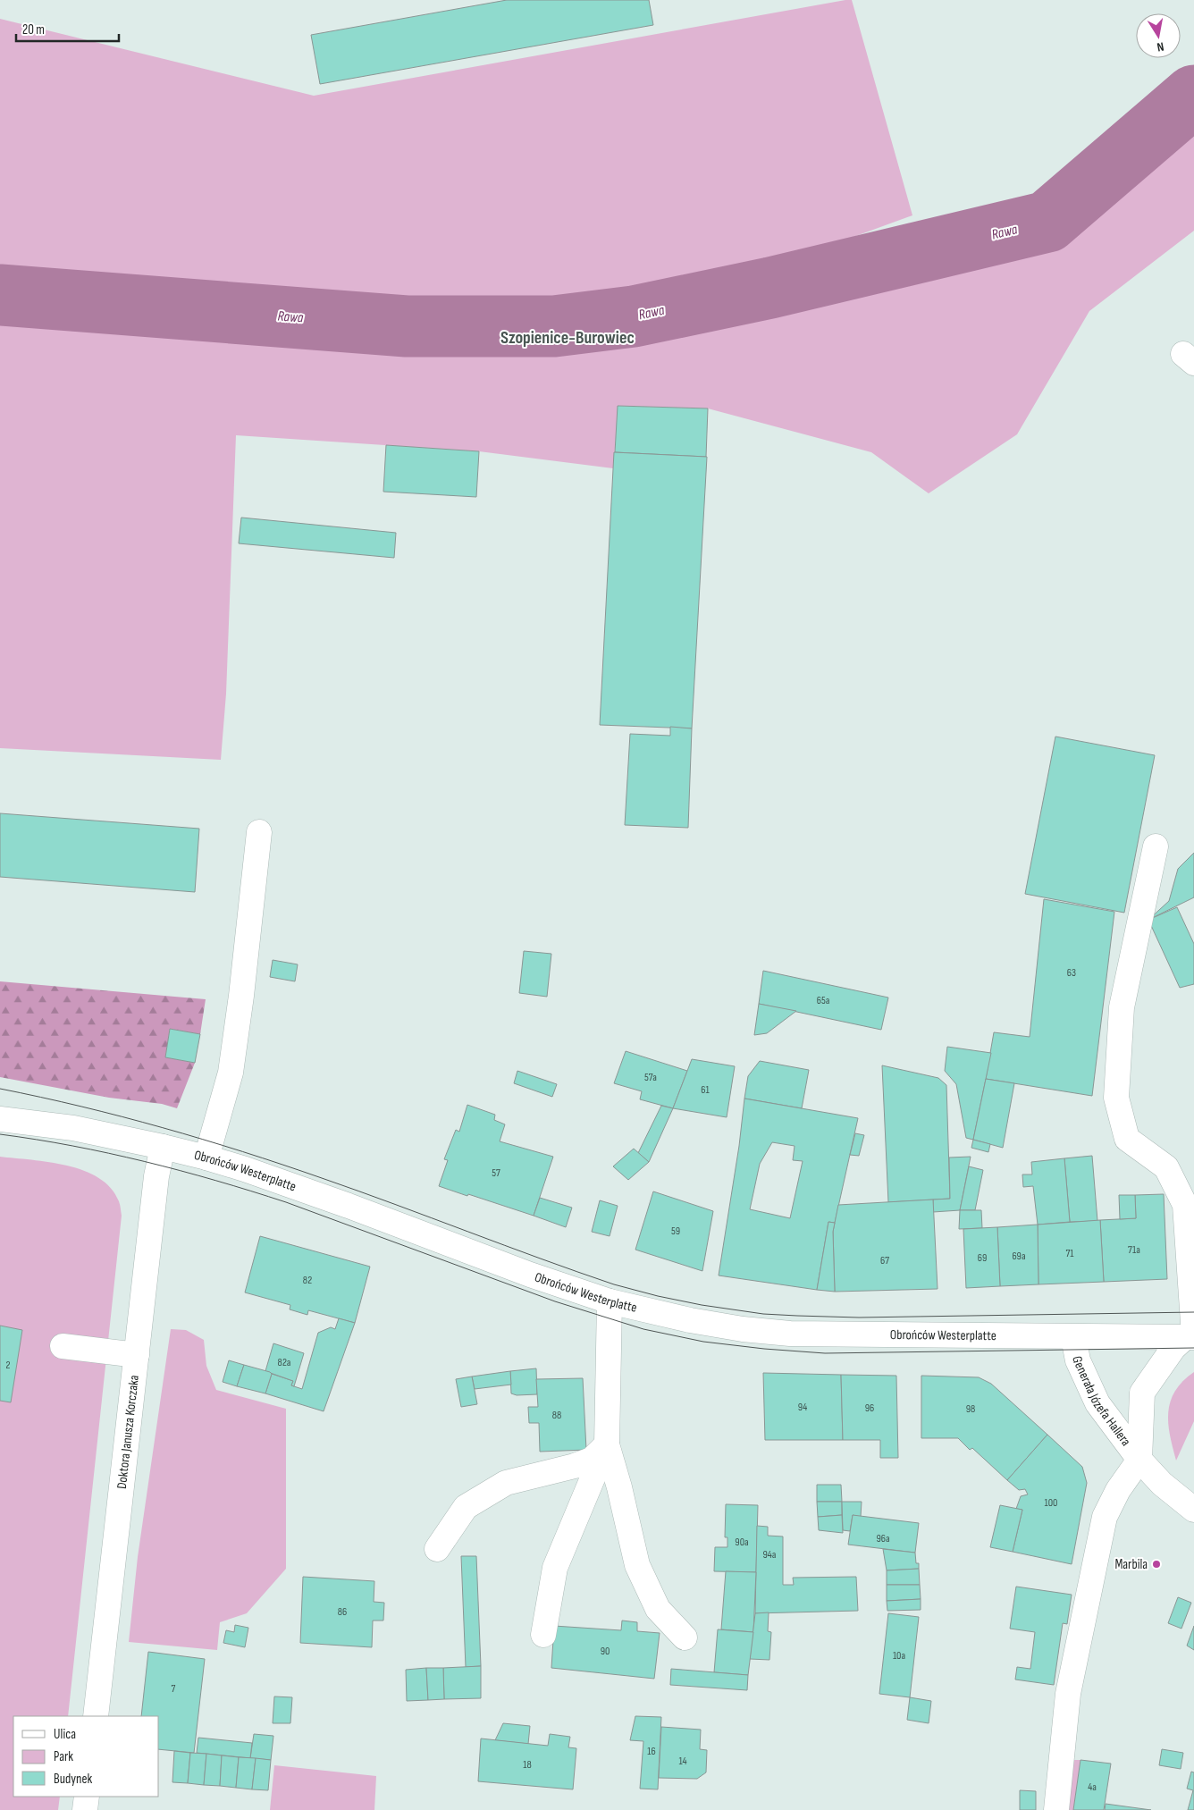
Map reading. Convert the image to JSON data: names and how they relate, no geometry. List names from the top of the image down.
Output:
{
  "streets": {
    "street": ["Obrońców Westerplatte", "Generała Józefa Hallera", "Doktora Janusza Korczaka"]
  },
  "crossings": [
    ["Obrońców Westerplatte", "Generała Józefa Hallera"],
    ["Obrońców Westerplatte", "Doktora Janusza Korczaka"]
  ],
  "districts": ["Szopienice-Burowiec"],
  "water": ["Rawa"],
  "places": ["Marbila"],
  "house_numbers": [
    "63",
    "65a",
    "57a",
    "61",
    "57",
    "59",
    "71a",
    "71",
    "69a",
    "69",
    "67",
    "82",
    "82a",
    "2",
    "94",
    "96",
    "98",
    "88",
    "100",
    "96a",
    "90a",
    "94a",
    "86",
    "90",
    "10a",
    "7",
    "16",
    "14",
    "18",
    "4a"
  ],
  "legend": ["Ulica", "Park", "Budynek"],
  "scale_bar": "20 m",
  "north": "bottom"
}
